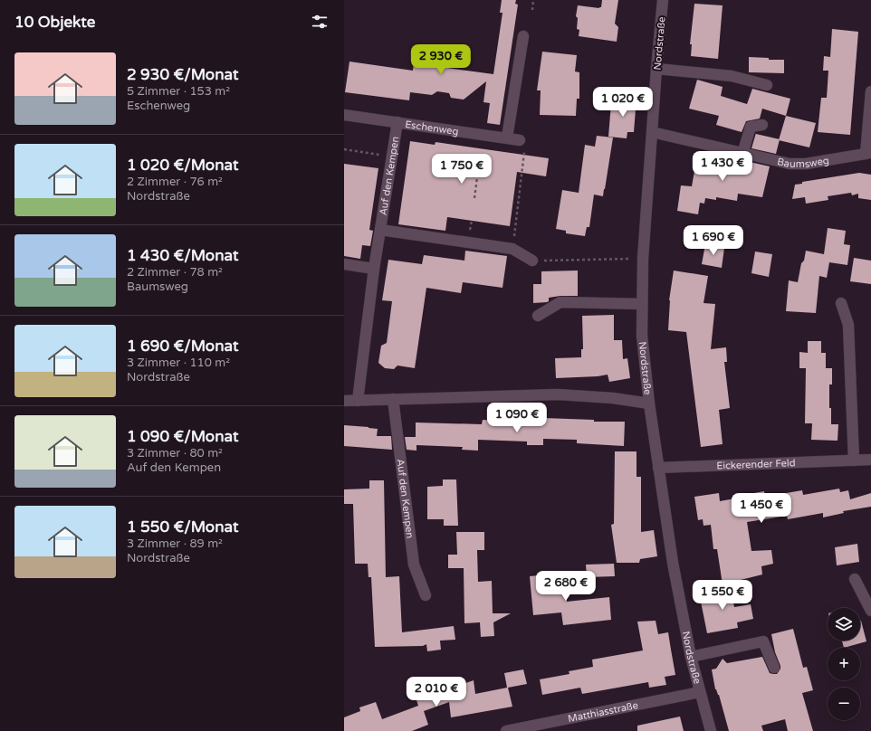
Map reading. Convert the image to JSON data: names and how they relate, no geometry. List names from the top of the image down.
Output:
{
  "streets": {
    "street": [
      "Nordstraße",
      "Eschenweg",
      "Baumsweg",
      "Auf den Kempen",
      "Eickerender Feld",
      "Matthiasstraße"
    ]
  },
  "crossings": [
    ["Nordstraße", "Baumsweg"],
    ["Nordstraße", "Eickerender Feld"],
    ["Nordstraße", "Matthiasstraße"],
    ["Eschenweg", "Auf den Kempen"]
  ],
  "page": {
    "heading": "10 Objekte",
    "list": [
      {
        "name": "2 930 €/Monat",
        "note": "5 Zimmer · 153 m² · Eschenweg"
      },
      {
        "name": "1 020 €/Monat",
        "note": "2 Zimmer · 76 m² · Nordstraße"
      },
      {
        "name": "1 430 €/Monat",
        "note": "2 Zimmer · 78 m² · Baumsweg"
      },
      {
        "name": "1 690 €/Monat",
        "note": "3 Zimmer · 110 m² · Nordstraße"
      },
      {
        "name": "1 090 €/Monat",
        "note": "3 Zimmer · 80 m² · Auf den Kempen"
      },
      {
        "name": "1 550 €/Monat",
        "note": "3 Zimmer · 89 m² · Nordstraße"
      }
    ],
    "price": [
      "2 930 €",
      "1 020 €",
      "1 430 €",
      "1 750 €",
      "1 690 €",
      "1 090 €",
      "1 450 €",
      "2 680 €",
      "1 550 €",
      "2 010 €"
    ],
    "map_buttons": ["+", "−"]
  }
}
